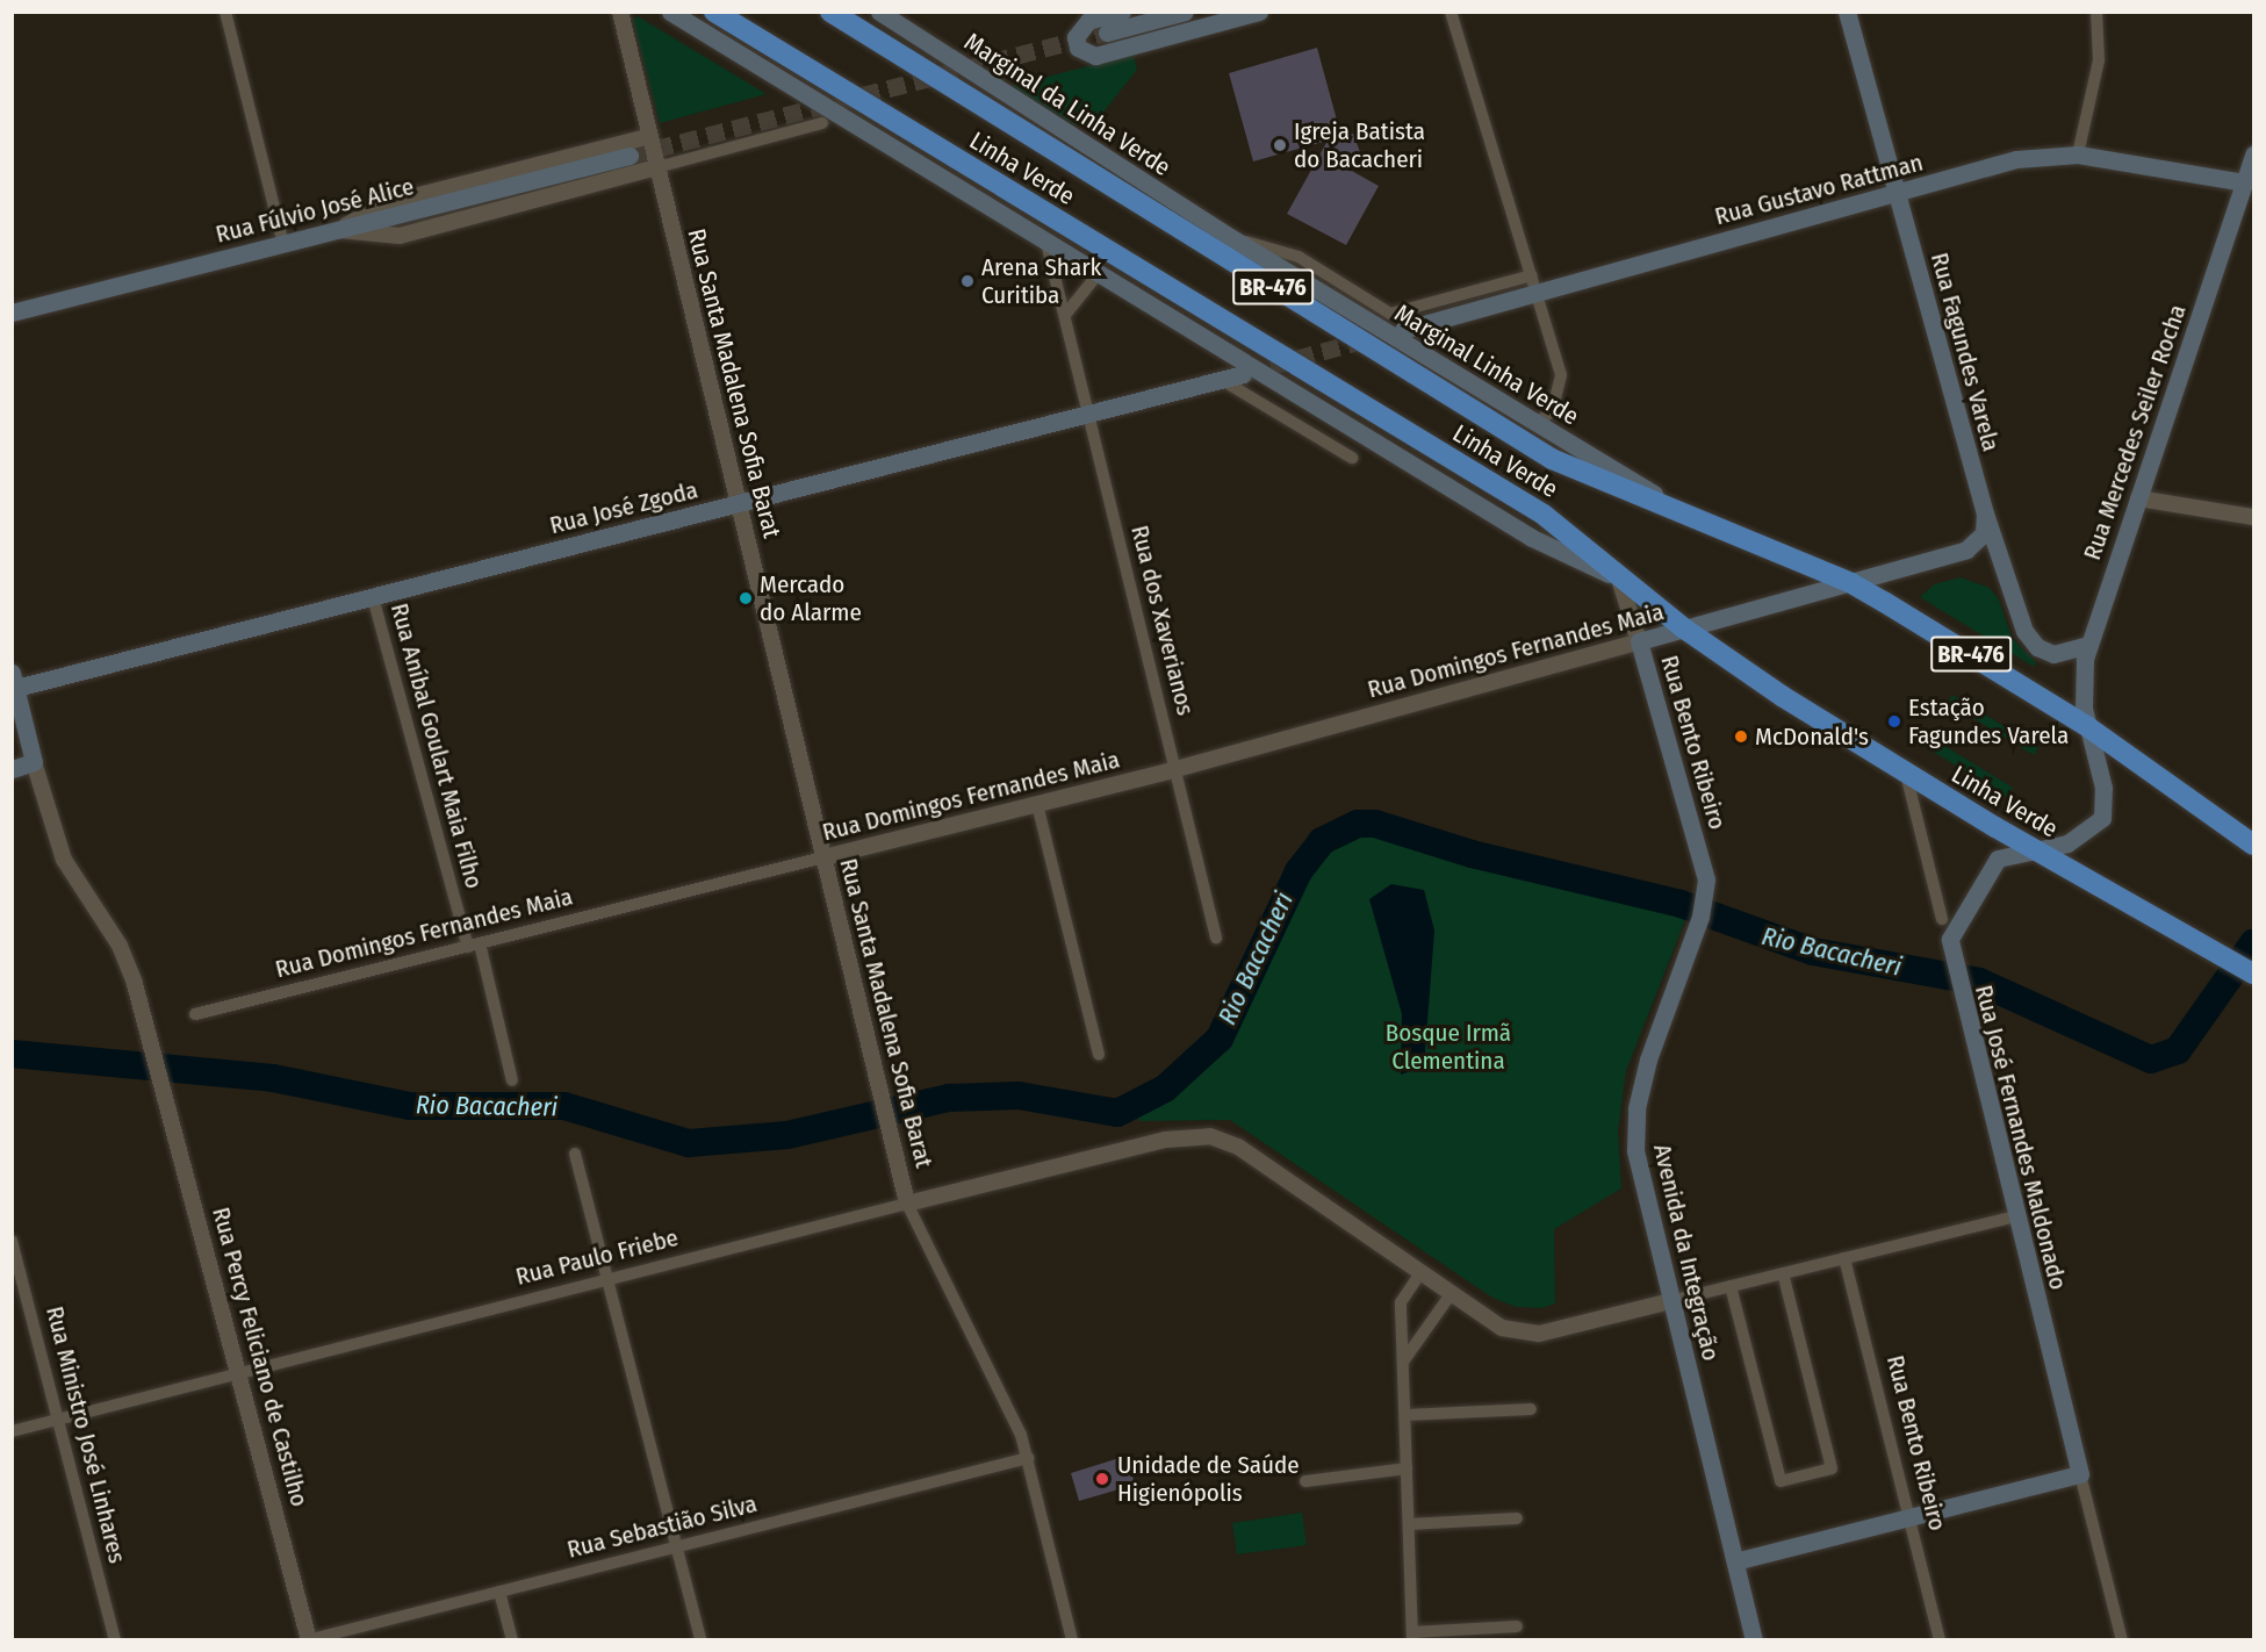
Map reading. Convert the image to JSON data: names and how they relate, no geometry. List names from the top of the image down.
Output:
{
  "streets": {
    "highway": ["Linha Verde", "BR-476"],
    "main road": [
      "Marginal da Linha Verde",
      "Rua Gustavo Rattman",
      "Rua Fúlvio José Alice",
      "Rua Fagundes Varela",
      "Marginal Linha Verde",
      "Rua Mercedes Seiler Rocha",
      "Rua José Zgoda",
      "Rua Domingos Fernandes Maia",
      "Rua Bento Ribeiro",
      "Rua José Fernandes Maldonado",
      "Avenida da Integração"
    ],
    "street": [
      "Rua Santa Madalena Sofia Barat",
      "Rua dos Xaverianos",
      "Rua Aníbal Goulart Maia Filho",
      "Rua Paulo Friebe",
      "Rua Percy Feliciano de Castilho",
      "Rua Ministro José Linhares",
      "Rua Sebastião Silva"
    ]
  },
  "crossings": [
    ["Marginal da Linha Verde", "Marginal Linha Verde"],
    ["Linha Verde", "Marginal Linha Verde"],
    ["Linha Verde", "Rua Mercedes Seiler Rocha"],
    ["Linha Verde", "Rua Domingos Fernandes Maia"],
    ["Linha Verde", "Rua Bento Ribeiro"],
    ["Linha Verde", "Rua José Fernandes Maldonado"],
    ["Rua Gustavo Rattman", "Rua Fagundes Varela"],
    ["Rua Gustavo Rattman", "Rua Mercedes Seiler Rocha"],
    ["Rua Fagundes Varela", "Rua Mercedes Seiler Rocha"],
    ["Rua Fagundes Varela", "Rua Domingos Fernandes Maia"],
    ["Rua Santa Madalena Sofia Barat", "Rua José Zgoda"],
    ["Rua Santa Madalena Sofia Barat", "Rua Domingos Fernandes Maia"],
    ["Rua Santa Madalena Sofia Barat", "Rua Paulo Friebe"],
    ["Rua Santa Madalena Sofia Barat", "Rua Sebastião Silva"],
    ["Rua Mercedes Seiler Rocha", "Rua José Fernandes Maldonado"],
    ["Rua José Zgoda", "Rua dos Xaverianos"],
    ["Rua José Zgoda", "Rua Aníbal Goulart Maia Filho"],
    ["Rua dos Xaverianos", "Rua Domingos Fernandes Maia"],
    ["Rua Domingos Fernandes Maia", "Rua Bento Ribeiro"],
    ["Rua Domingos Fernandes Maia", "Rua Aníbal Goulart Maia Filho"],
    ["Rua Bento Ribeiro", "Avenida da Integração"],
    ["Rua Paulo Friebe", "Rua Percy Feliciano de Castilho"],
    ["Rua Paulo Friebe", "Rua Ministro José Linhares"],
    ["Rua Percy Feliciano de Castilho", "Rua Sebastião Silva"]
  ],
  "water": ["Rio Bacacheri"],
  "parks": ["Bosque Irmã Clementina"],
  "places": [
    "Igreja Batista do Bacacheri",
    "Arena Shark Curitiba",
    "Mercado do Alarme",
    "Estação Fagundes Varela",
    "McDonald's",
    "Unidade de Saúde Higienópolis"
  ]
}
